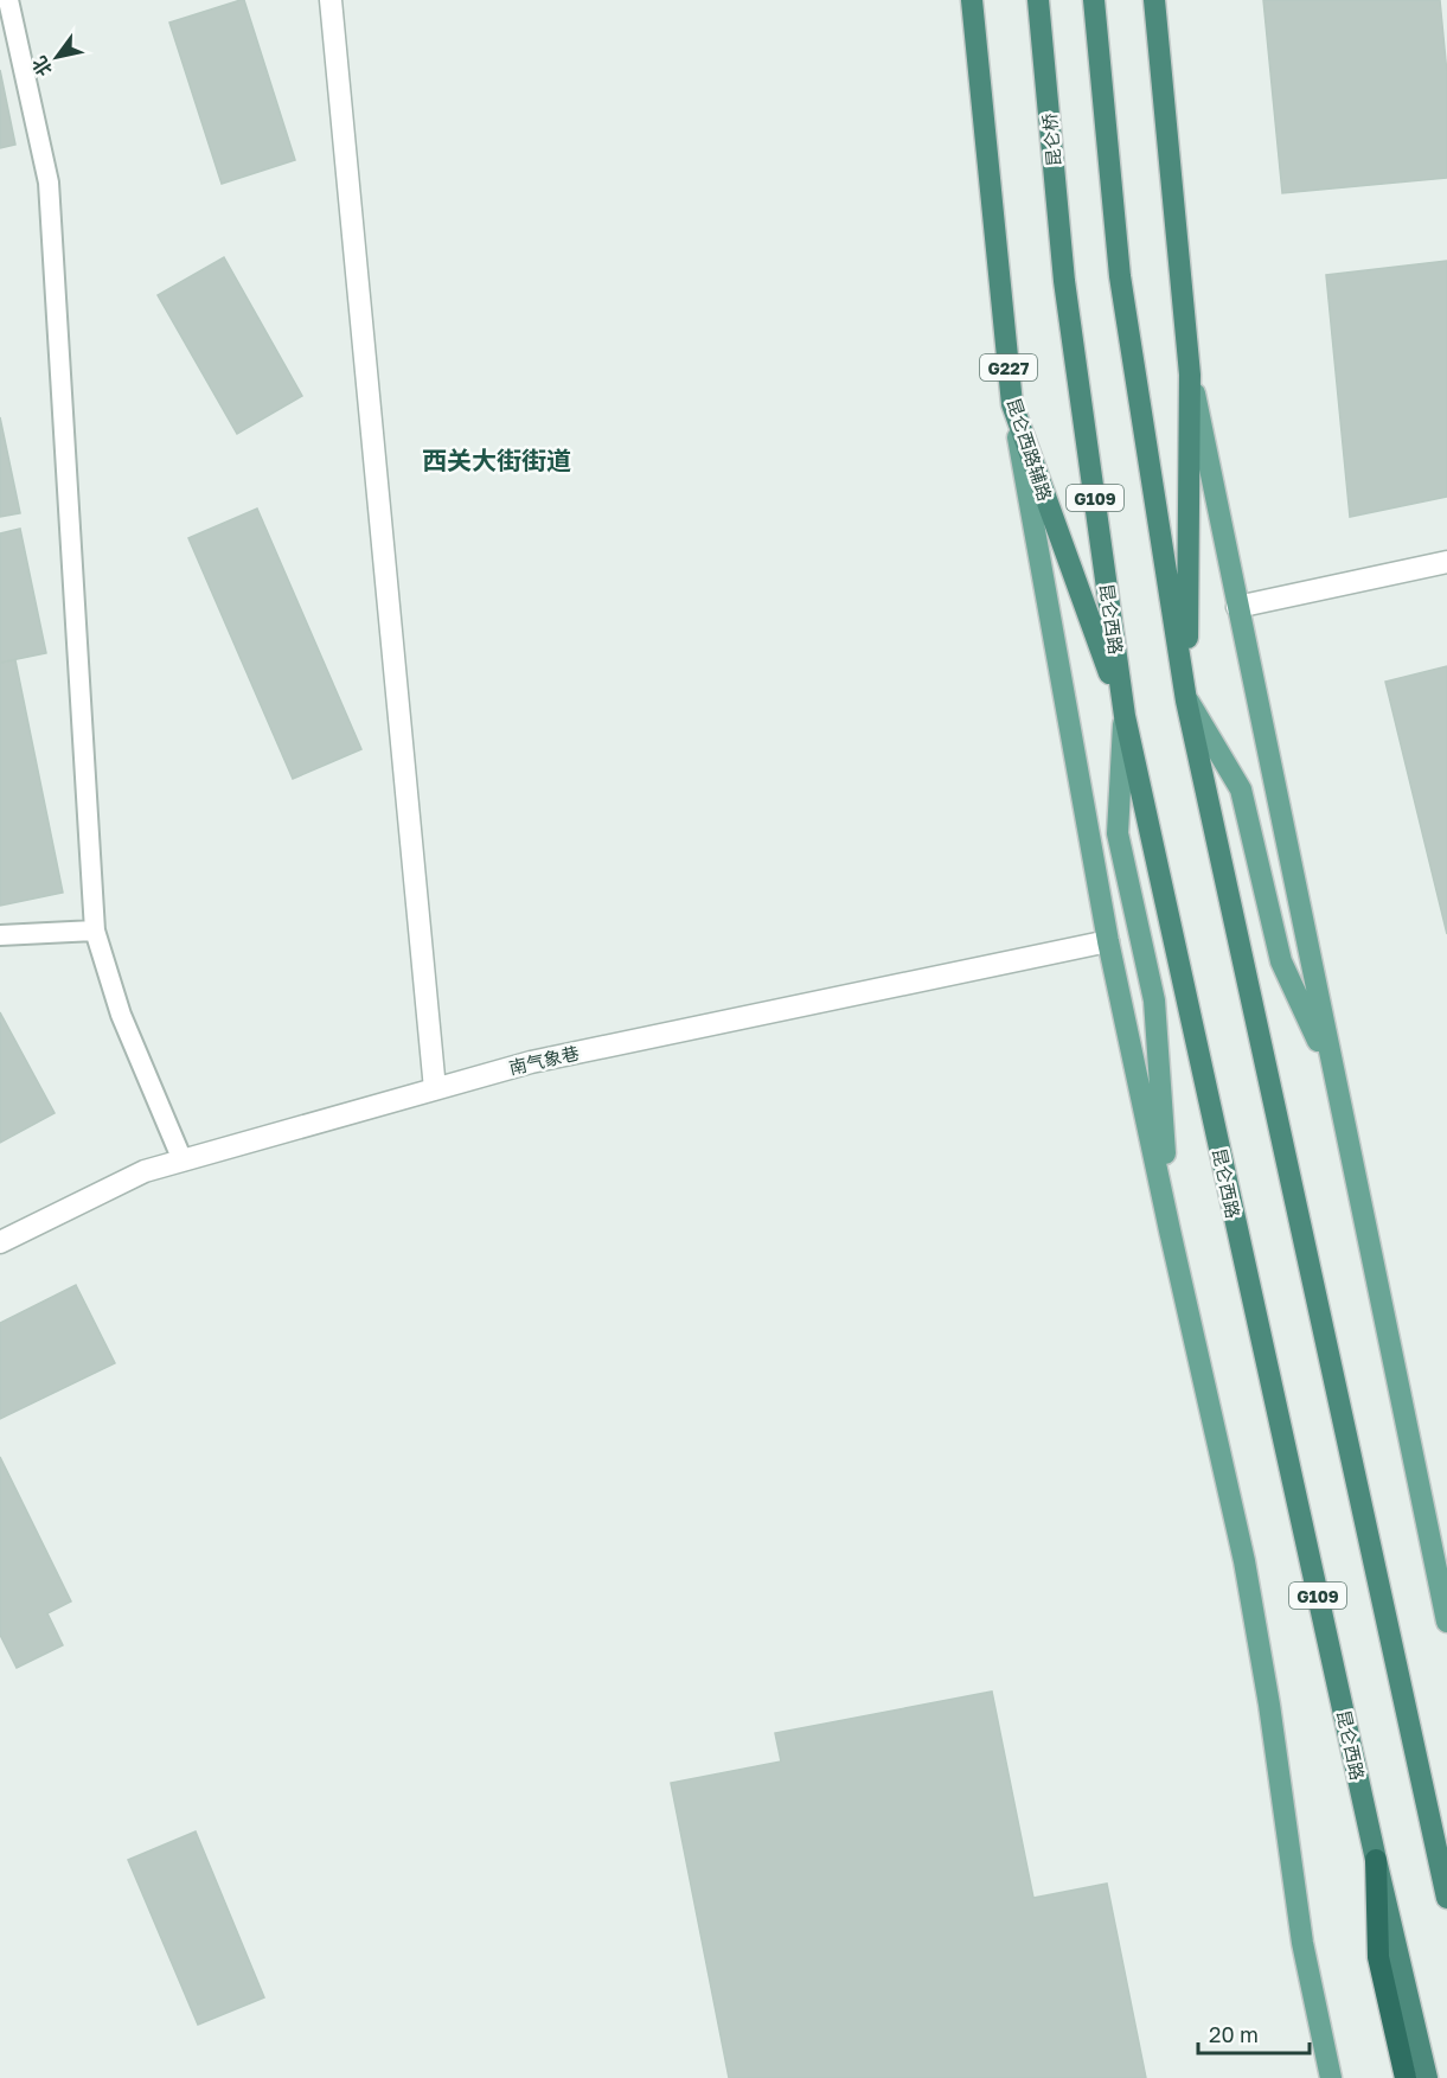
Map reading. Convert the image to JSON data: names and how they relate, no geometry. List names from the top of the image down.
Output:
{
  "streets": {
    "highway": [
      "昆仑桥",
      "G227",
      "昆仑西路辅路",
      "G109",
      "昆仑西路"
    ],
    "street": ["南气象巷"]
  },
  "crossings": [
    ["昆仑桥", "昆仑西路"],
    ["昆仑西路辅路", "昆仑西路"]
  ],
  "districts": ["西关大街街道"],
  "scale_bar": "20 m",
  "north": "bottom left"
}
